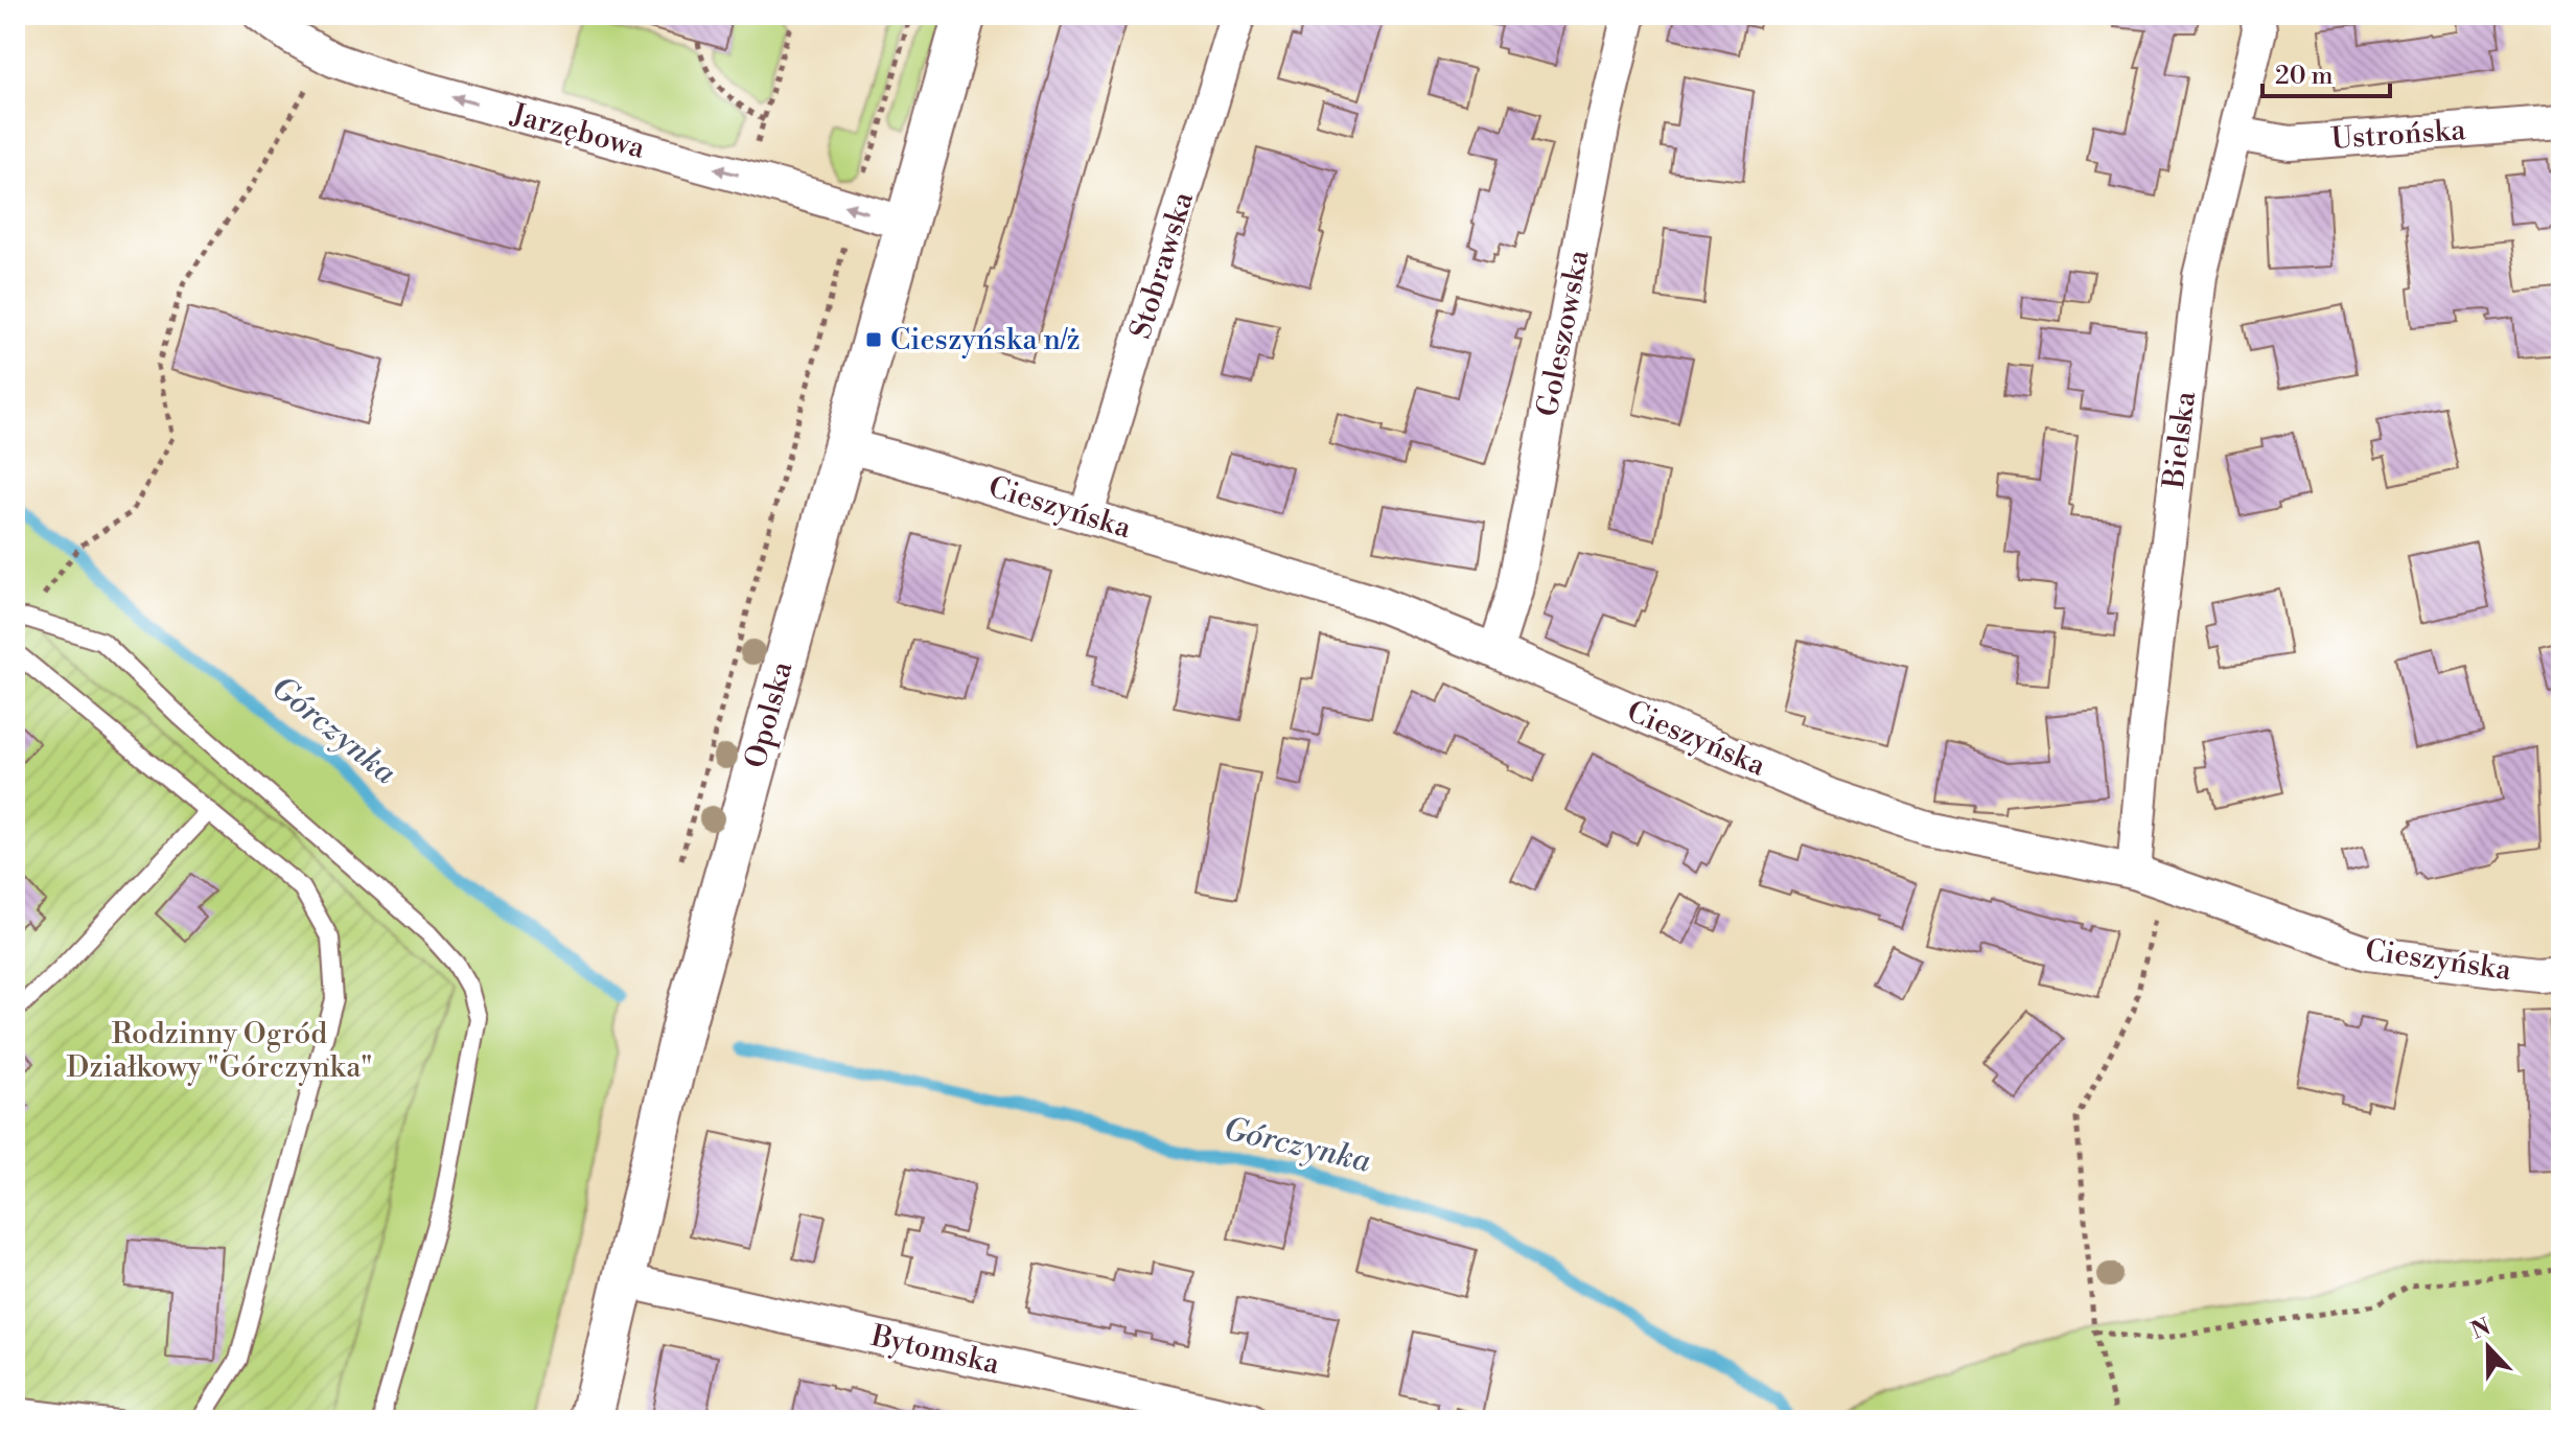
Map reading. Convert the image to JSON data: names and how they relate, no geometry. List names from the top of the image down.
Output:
{
  "streets": {
    "street": [
      "Jarzębowa",
      "Ustrońska",
      "Stobrawska",
      "Goleszowska",
      "Bielska",
      "Cieszyńska",
      "Opolska",
      "Bytomska"
    ]
  },
  "crossings": [
    ["Jarzębowa", "Opolska"],
    ["Ustrońska", "Bielska"],
    ["Stobrawska", "Cieszyńska"],
    ["Goleszowska", "Cieszyńska"],
    ["Bielska", "Cieszyńska"],
    ["Cieszyńska", "Opolska"],
    ["Opolska", "Bytomska"]
  ],
  "one_way": ["Jarzębowa"],
  "water": ["Górczynka"],
  "parks": ["Rodzinny Ogród Działkowy \"Górczynka\""],
  "places": {
    "transit": ["Cieszyńska n/ż"]
  },
  "scale_bar": "20 m",
  "north": "top"
}
